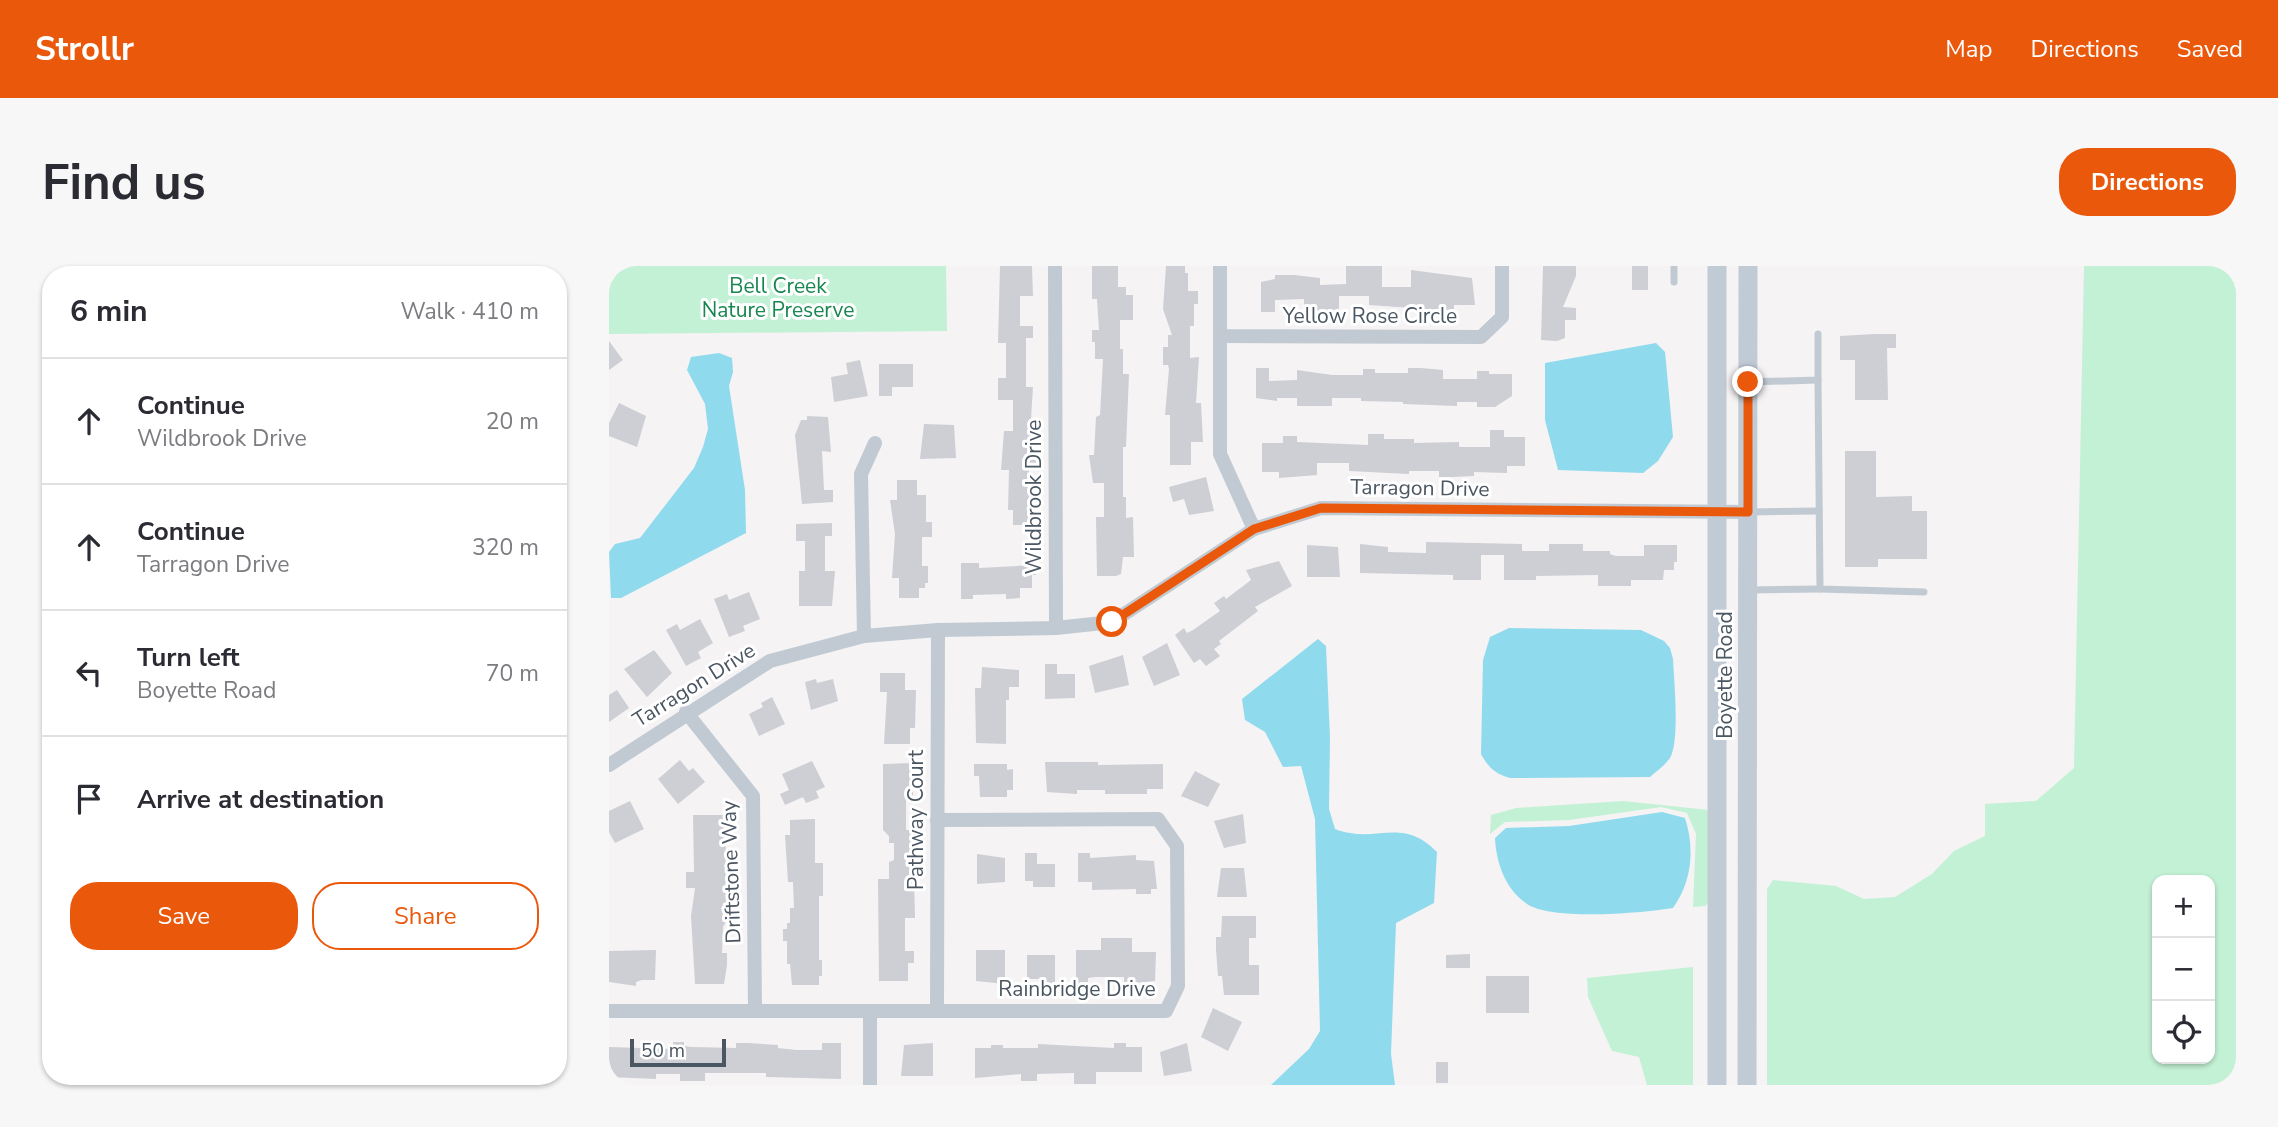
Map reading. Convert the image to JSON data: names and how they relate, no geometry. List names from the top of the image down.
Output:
{
  "streets": {
    "main road": ["Boyette Road"],
    "street": [
      "Yellow Rose Circle",
      "Tarragon Drive",
      "Wildbrook Drive",
      "Pathway Court",
      "Driftstone Way",
      "Rainbridge Drive"
    ]
  },
  "crossings": [
    ["Tarragon Drive", "Wildbrook Drive"],
    ["Tarragon Drive", "Boyette Road"],
    ["Tarragon Drive", "Pathway Court"],
    ["Tarragon Drive", "Driftstone Way"],
    ["Pathway Court", "Rainbridge Drive"],
    ["Driftstone Way", "Rainbridge Drive"]
  ],
  "parks": ["Bell Creek Nature Preserve"],
  "scale_bar": "50 m",
  "page": {
    "header": "Strollr",
    "nav": ["Map", "Directions", "Saved"],
    "buttons": [
      "Directions",
      ["Save", "Share"]
    ],
    "title": "Find us",
    "heading": ["6 min", "Walk · 410 m"],
    "list": [
      ["Continue", "Wildbrook Drive", "20 m"],
      ["Continue", "Tarragon Drive", "320 m"],
      ["Turn left", "Boyette Road", "70 m"],
      "Arrive at destination"
    ],
    "map_buttons": ["+", "−"],
    "scale": "50 m"
  }
}
